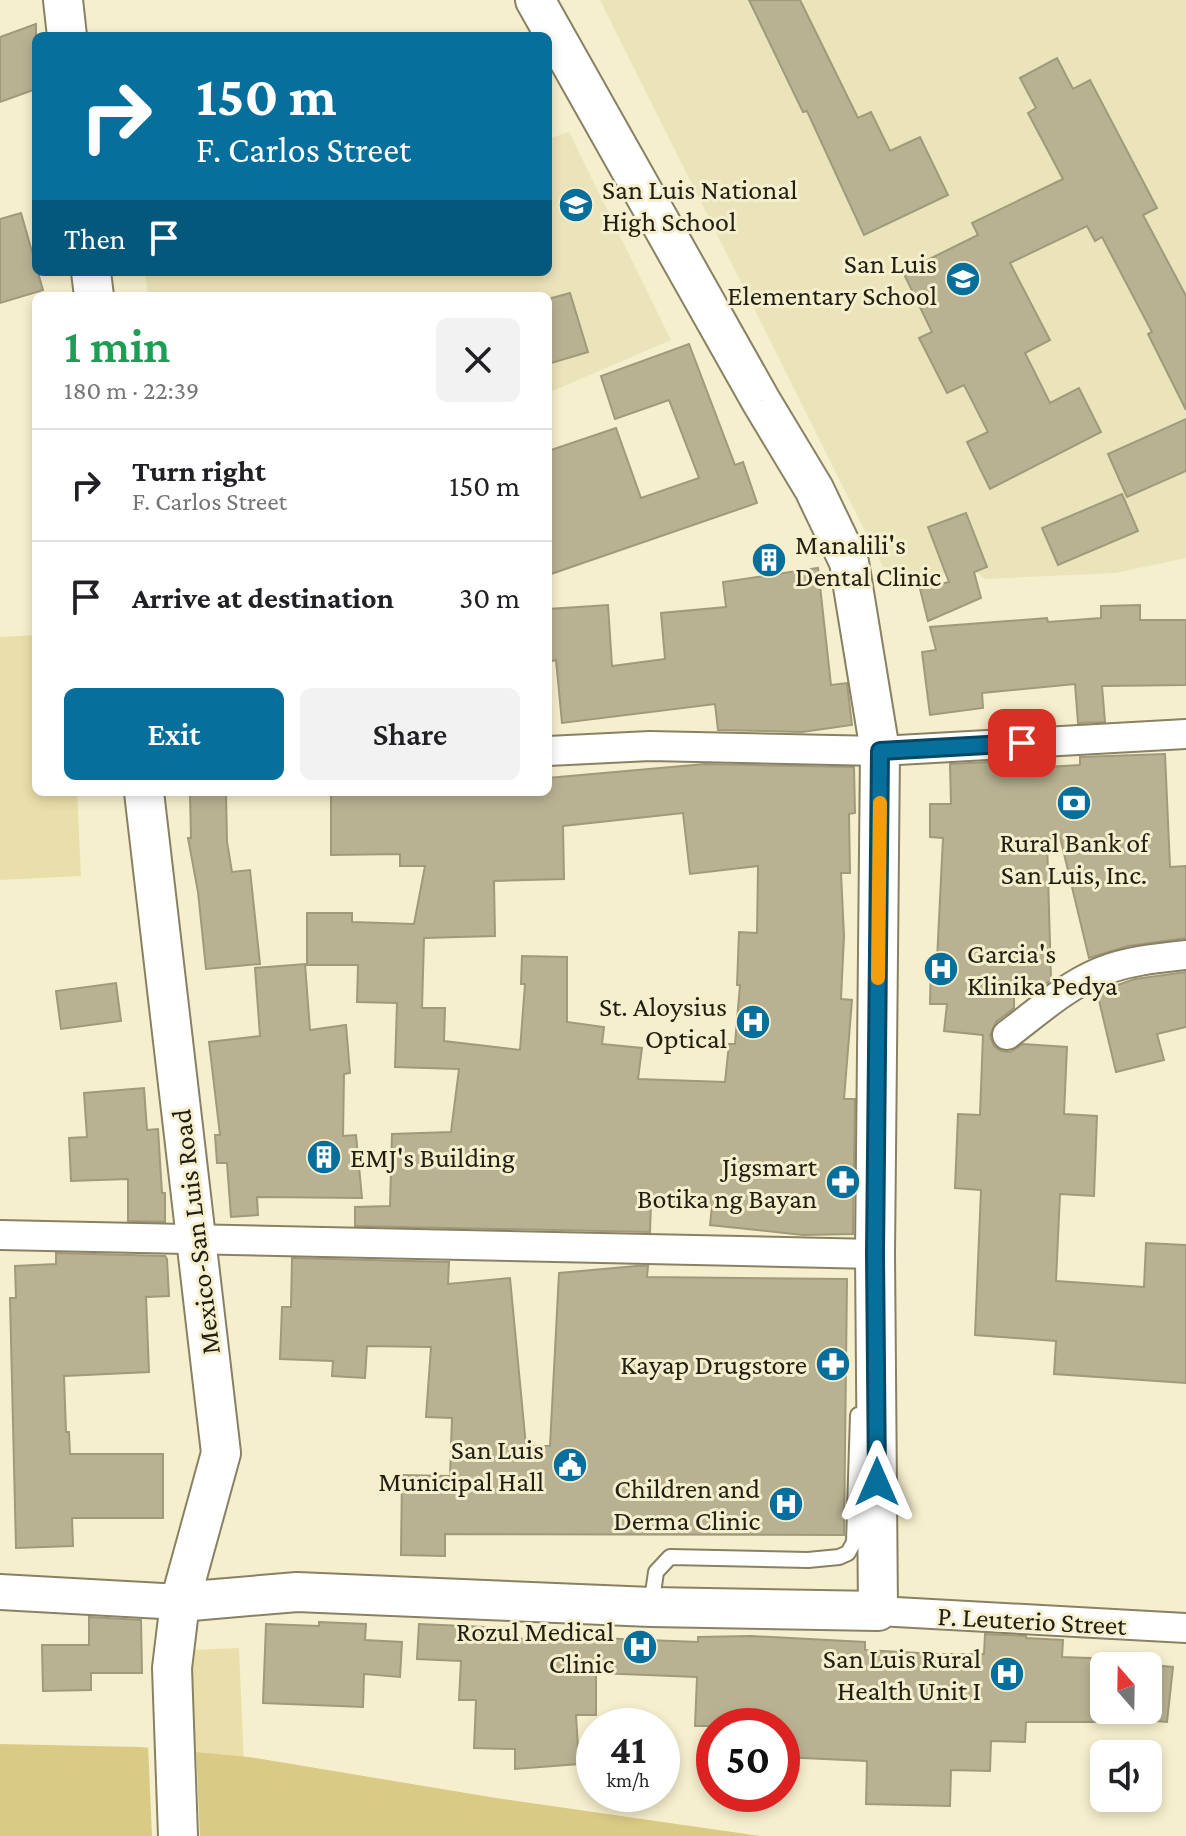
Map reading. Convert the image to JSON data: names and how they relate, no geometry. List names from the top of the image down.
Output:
{
  "streets": {
    "main road": ["Mexico-San Luis Road"],
    "street": ["P. Leuterio Street"]
  },
  "places": {
    "school or university": ["San Luis National High School", "San Luis Elementary School"],
    "building": ["Manalili's Dental Clinic", "EMJ's Building"],
    "bank": ["Rural Bank of San Luis, Inc."],
    "hospital": [
      "Garcia's Klinika Pedya",
      "St. Aloysius Optical",
      "Children and Derma Clinic",
      "Rozul Medical Clinic",
      "San Luis Rural Health Unit I"
    ],
    "pharmacy": ["Jigsmart Botika ng Bayan", "Kayap Drugstore"],
    "public building": ["San Luis Municipal Hall"]
  },
  "north": "top",
  "page": {
    "turn": ["150 m", "F. Carlos Street"],
    "then": "Then",
    "heading": ["1 min", "180 m · 22:39"],
    "list": [
      {
        "name": "Turn right",
        "note": "F. Carlos Street",
        "value": "150 m"
      },
      {
        "name": "Arrive at destination",
        "value": "30 m"
      }
    ],
    "buttons": ["Exit", "Share"],
    "speed": "41 km/h",
    "limit": "50"
  }
}
